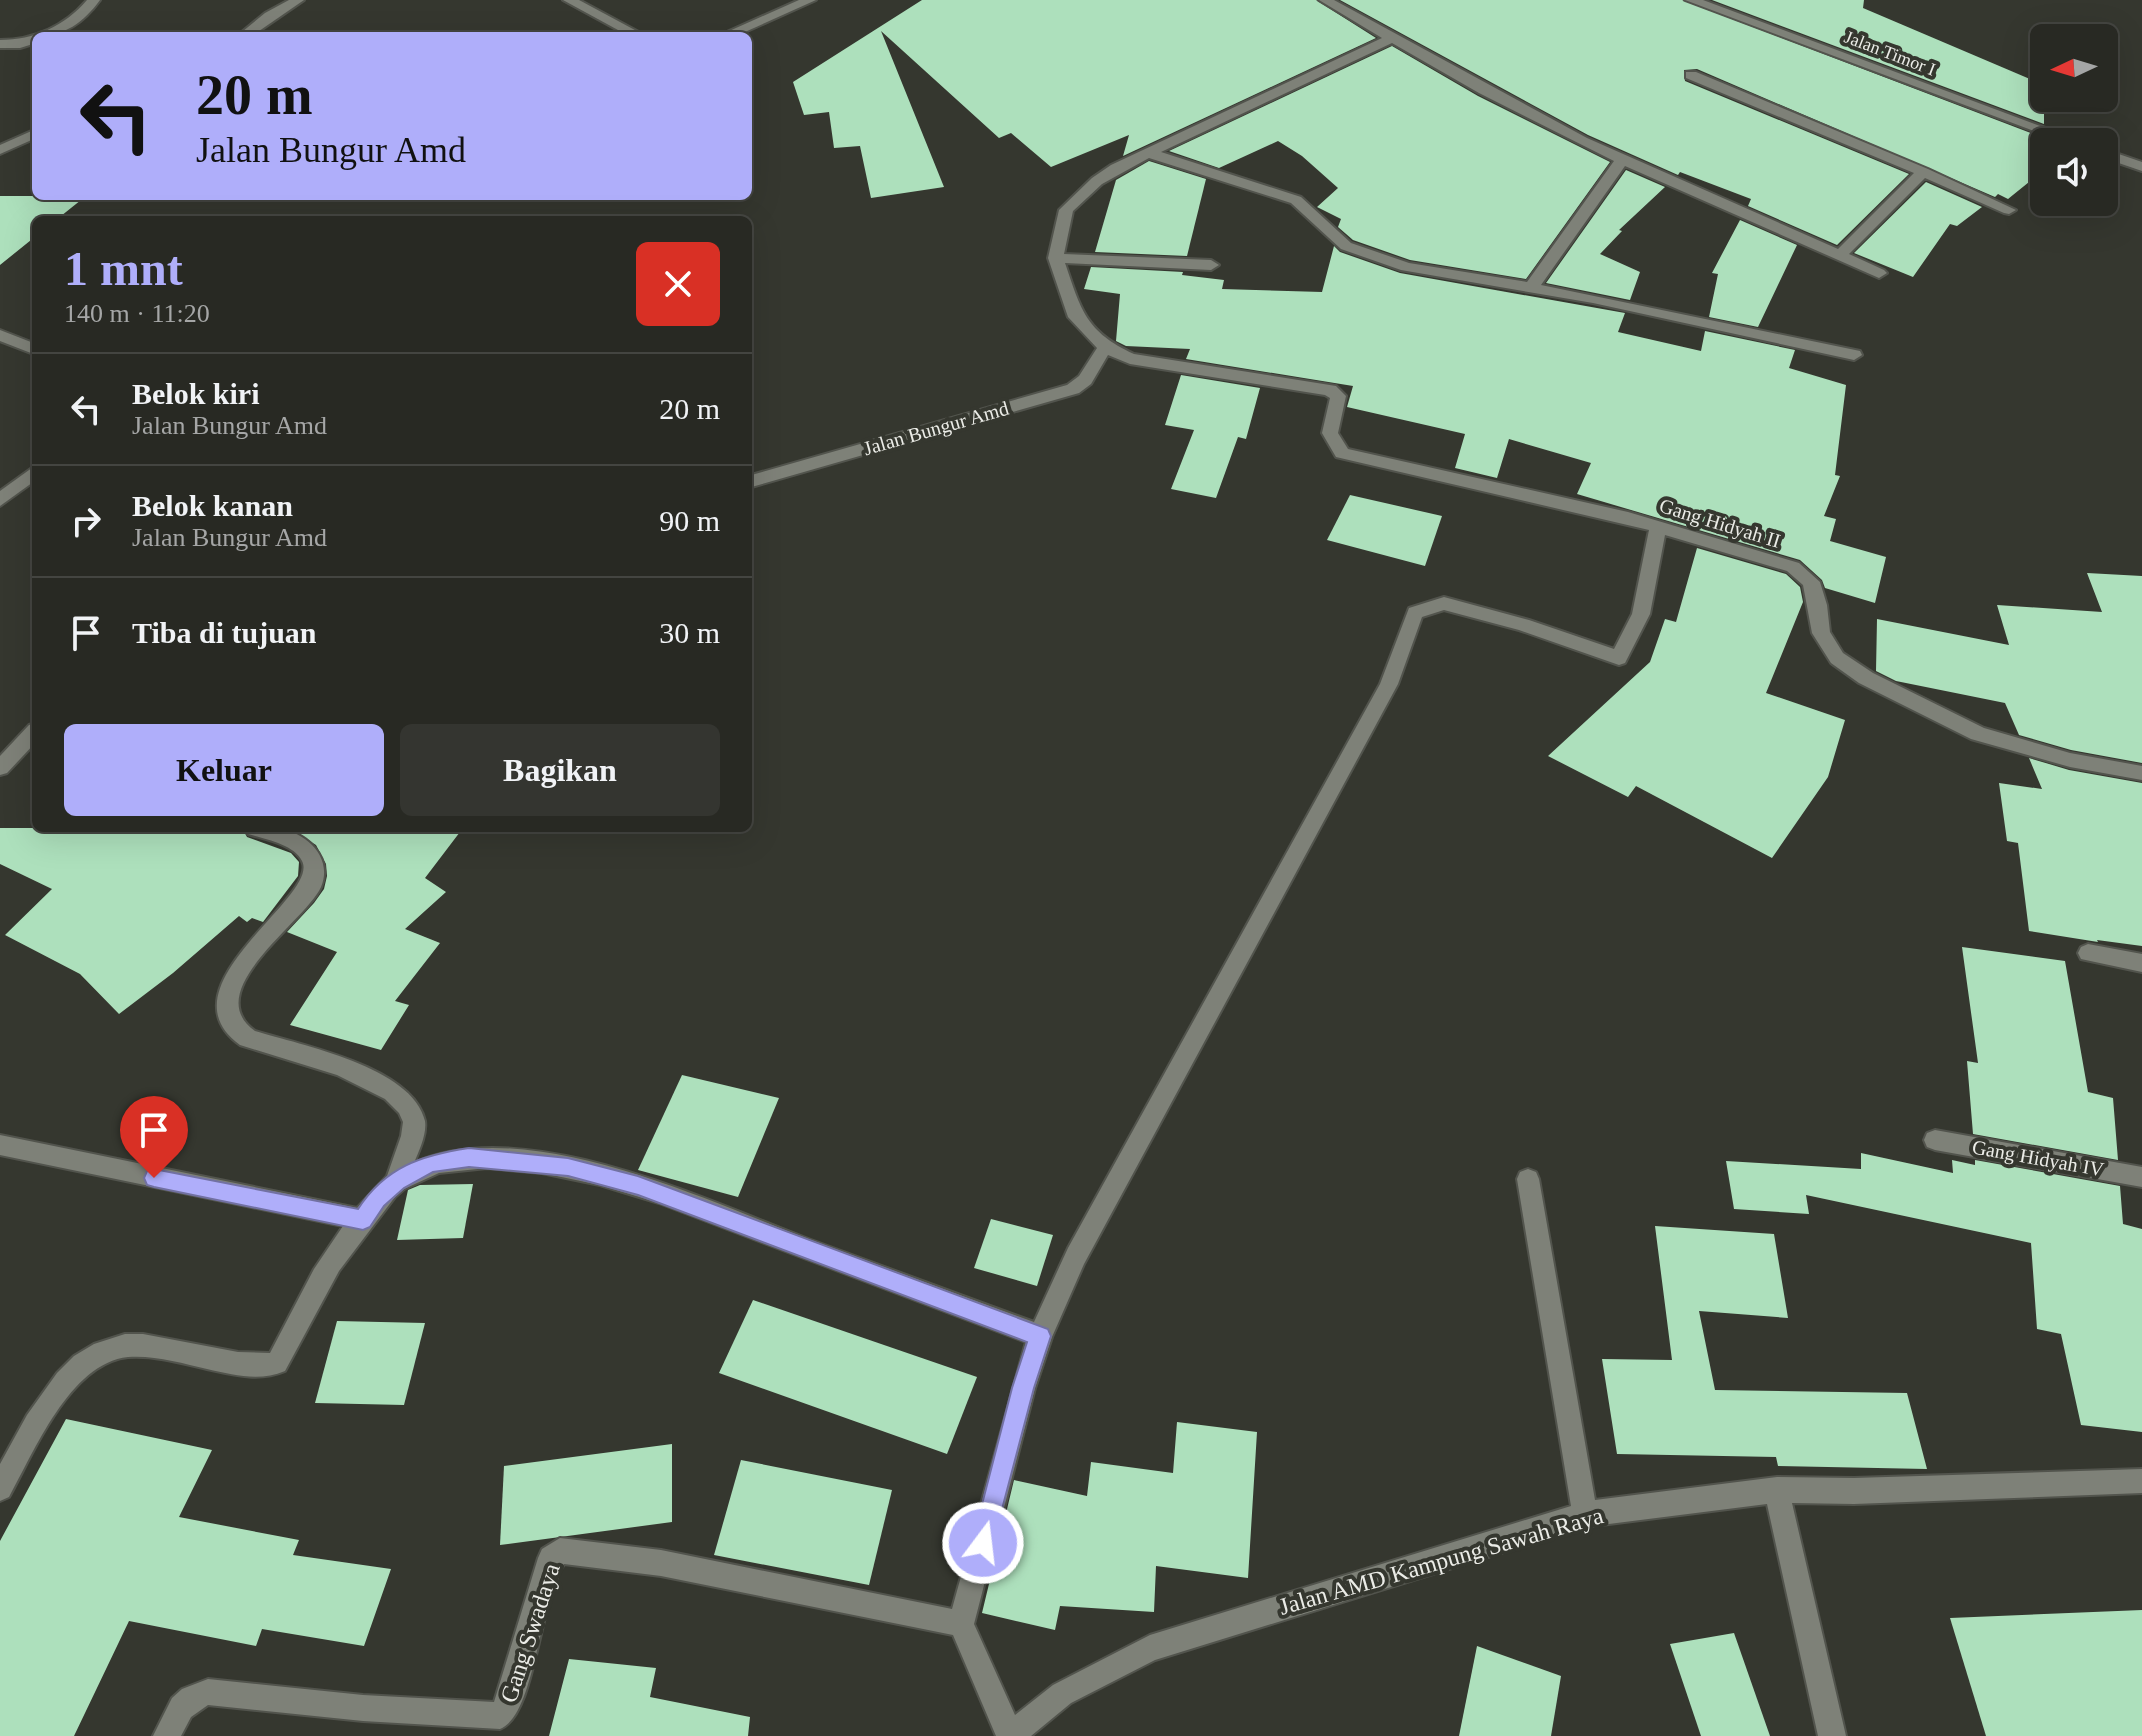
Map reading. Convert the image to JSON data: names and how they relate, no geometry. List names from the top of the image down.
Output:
{
  "streets": {
    "street": [
      "Jalan Timor I",
      "Jalan Bungur Amd",
      "Gang Hidyah II",
      "Gang Hidyah IV",
      "Jalan AMD Kampung Sawah Raya",
      "Gang Swadaya"
    ]
  },
  "crossings": [
    ["Jalan Bungur Amd", "Gang Hidyah II"]
  ],
  "north": "left",
  "page": {
    "turn": ["20 m", "Jalan Bungur Amd"],
    "heading": ["1 mnt", "140 m · 11:20"],
    "list": [
      {
        "name": "Belok kiri",
        "note": "Jalan Bungur Amd",
        "value": "20 m"
      },
      {
        "name": "Belok kanan",
        "note": "Jalan Bungur Amd",
        "value": "90 m"
      },
      {
        "name": "Tiba di tujuan",
        "value": "30 m"
      }
    ],
    "buttons": ["Keluar", "Bagikan"]
  }
}
